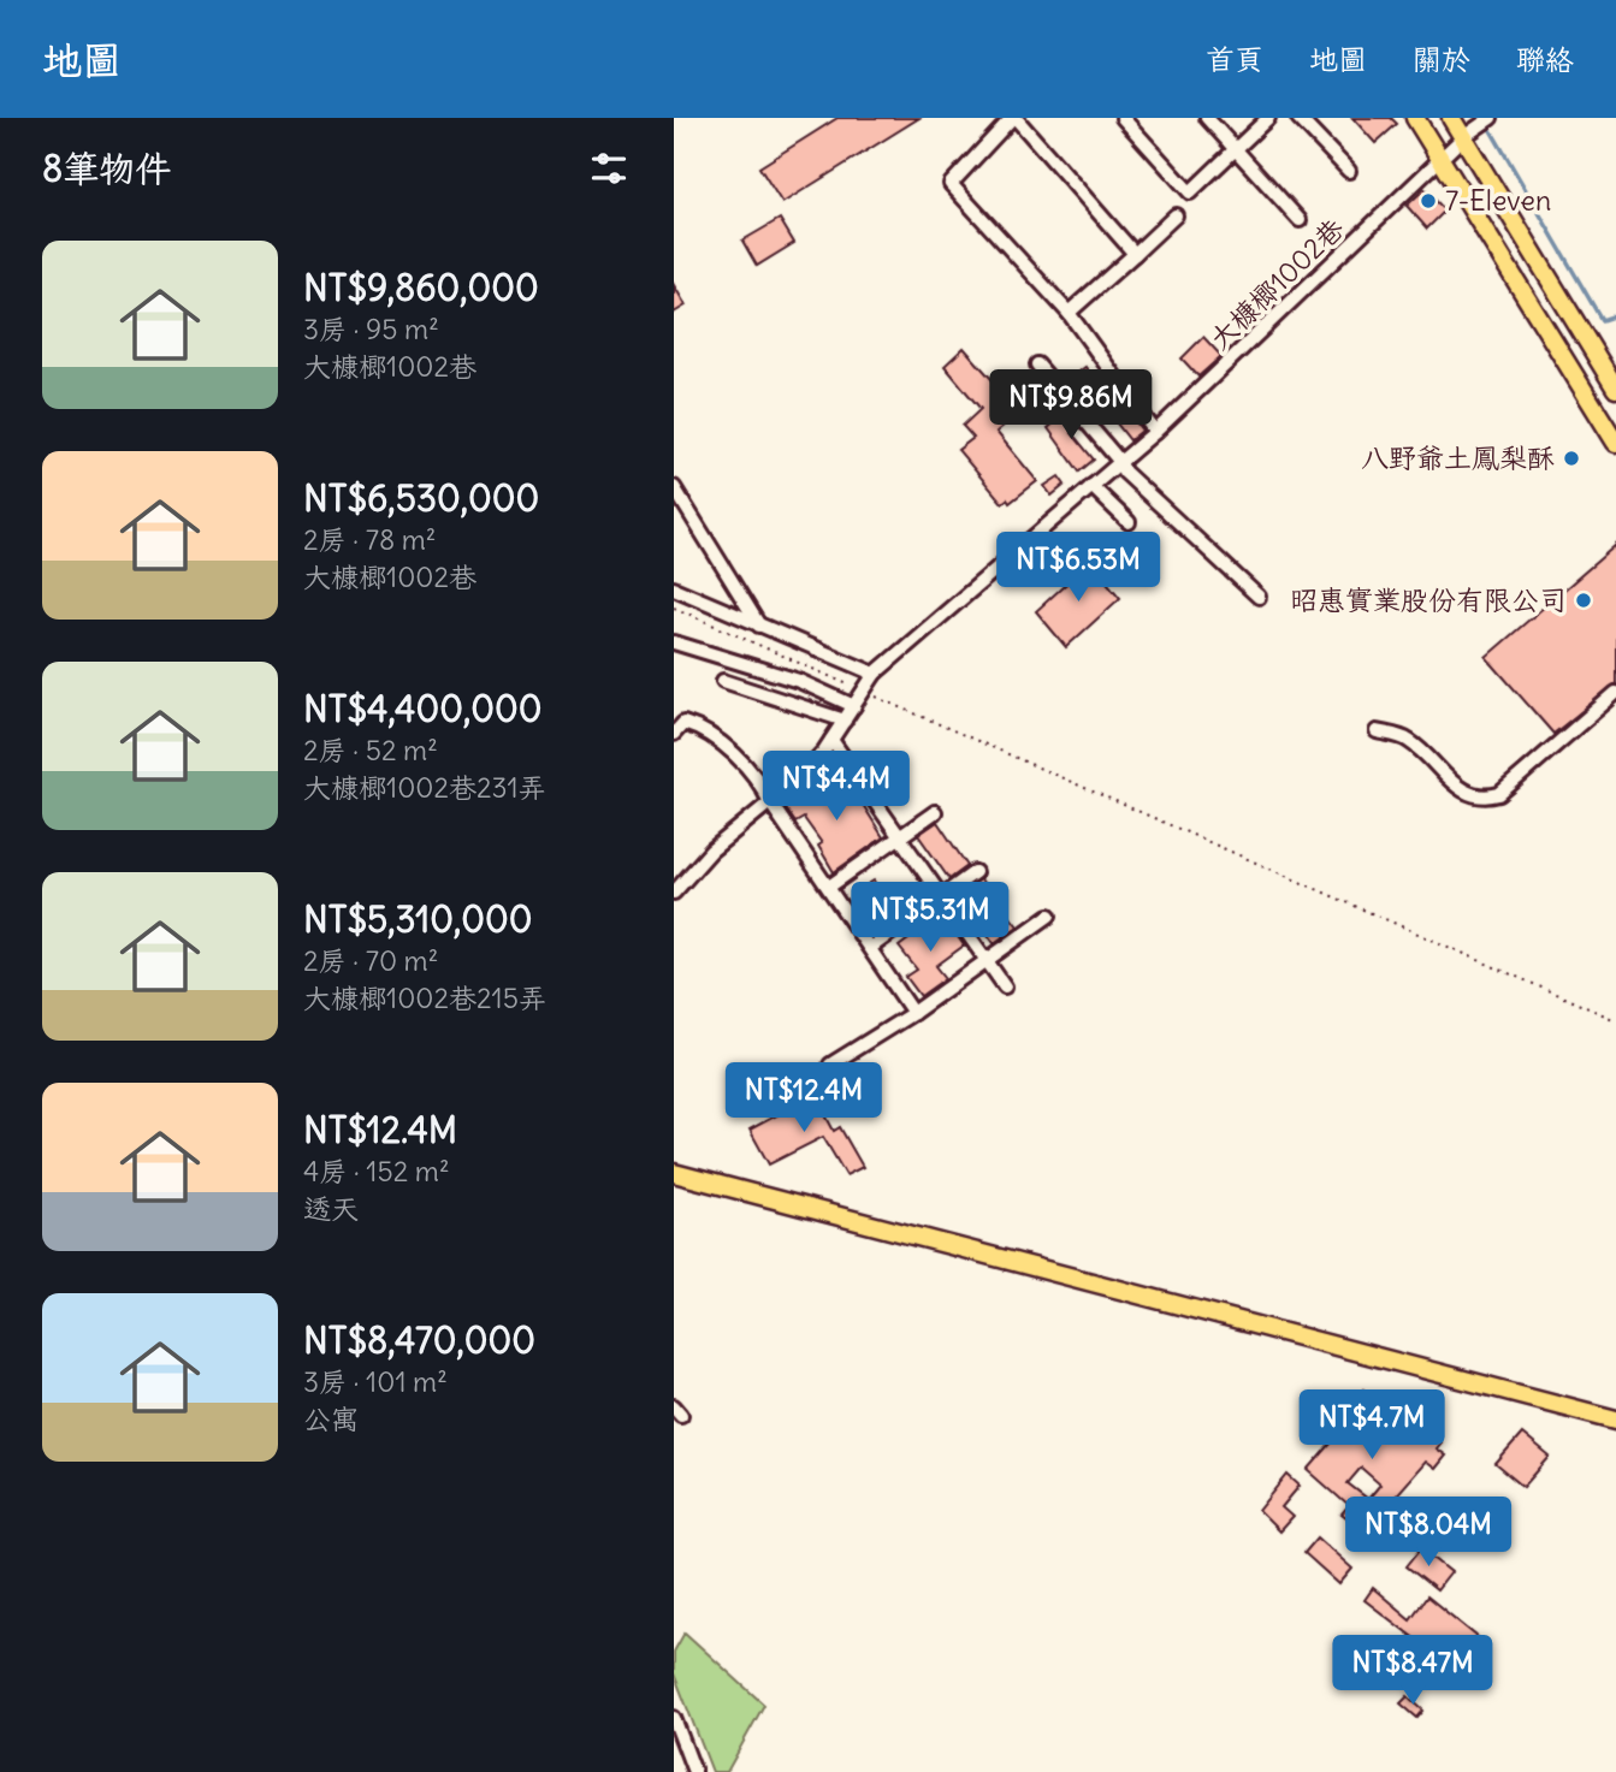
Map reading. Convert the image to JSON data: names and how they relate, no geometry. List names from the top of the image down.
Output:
{
  "streets": {
    "street": ["大槺榔1002巷"]
  },
  "places": ["7-Eleven", "八野爺土鳳梨酥", "昭惠實業股份有限公司"],
  "page": {
    "header": "地圖",
    "nav": [
      "首頁",
      "地圖",
      "關於",
      "聯絡"
    ],
    "heading": "8筆物件",
    "list": [
      {
        "name": "NT$9,860,000",
        "note": "3房 · 95 m² · 大槺榔1002巷"
      },
      {
        "name": "NT$6,530,000",
        "note": "2房 · 78 m² · 大槺榔1002巷"
      },
      {
        "name": "NT$4,400,000",
        "note": "2房 · 52 m² · 大槺榔1002巷231弄"
      },
      {
        "name": "NT$5,310,000",
        "note": "2房 · 70 m² · 大槺榔1002巷215弄"
      },
      {
        "name": "NT$12.4M",
        "note": "4房 · 152 m² · 透天"
      },
      {
        "name": "NT$8,470,000",
        "note": "3房 · 101 m² · 公寓"
      }
    ],
    "price": [
      "NT$9.86M",
      "NT$6.53M",
      "NT$4.4M",
      "NT$5.31M",
      "NT$12.4M",
      "NT$4.7M",
      "NT$8.04M",
      "NT$8.47M"
    ]
  }
}
